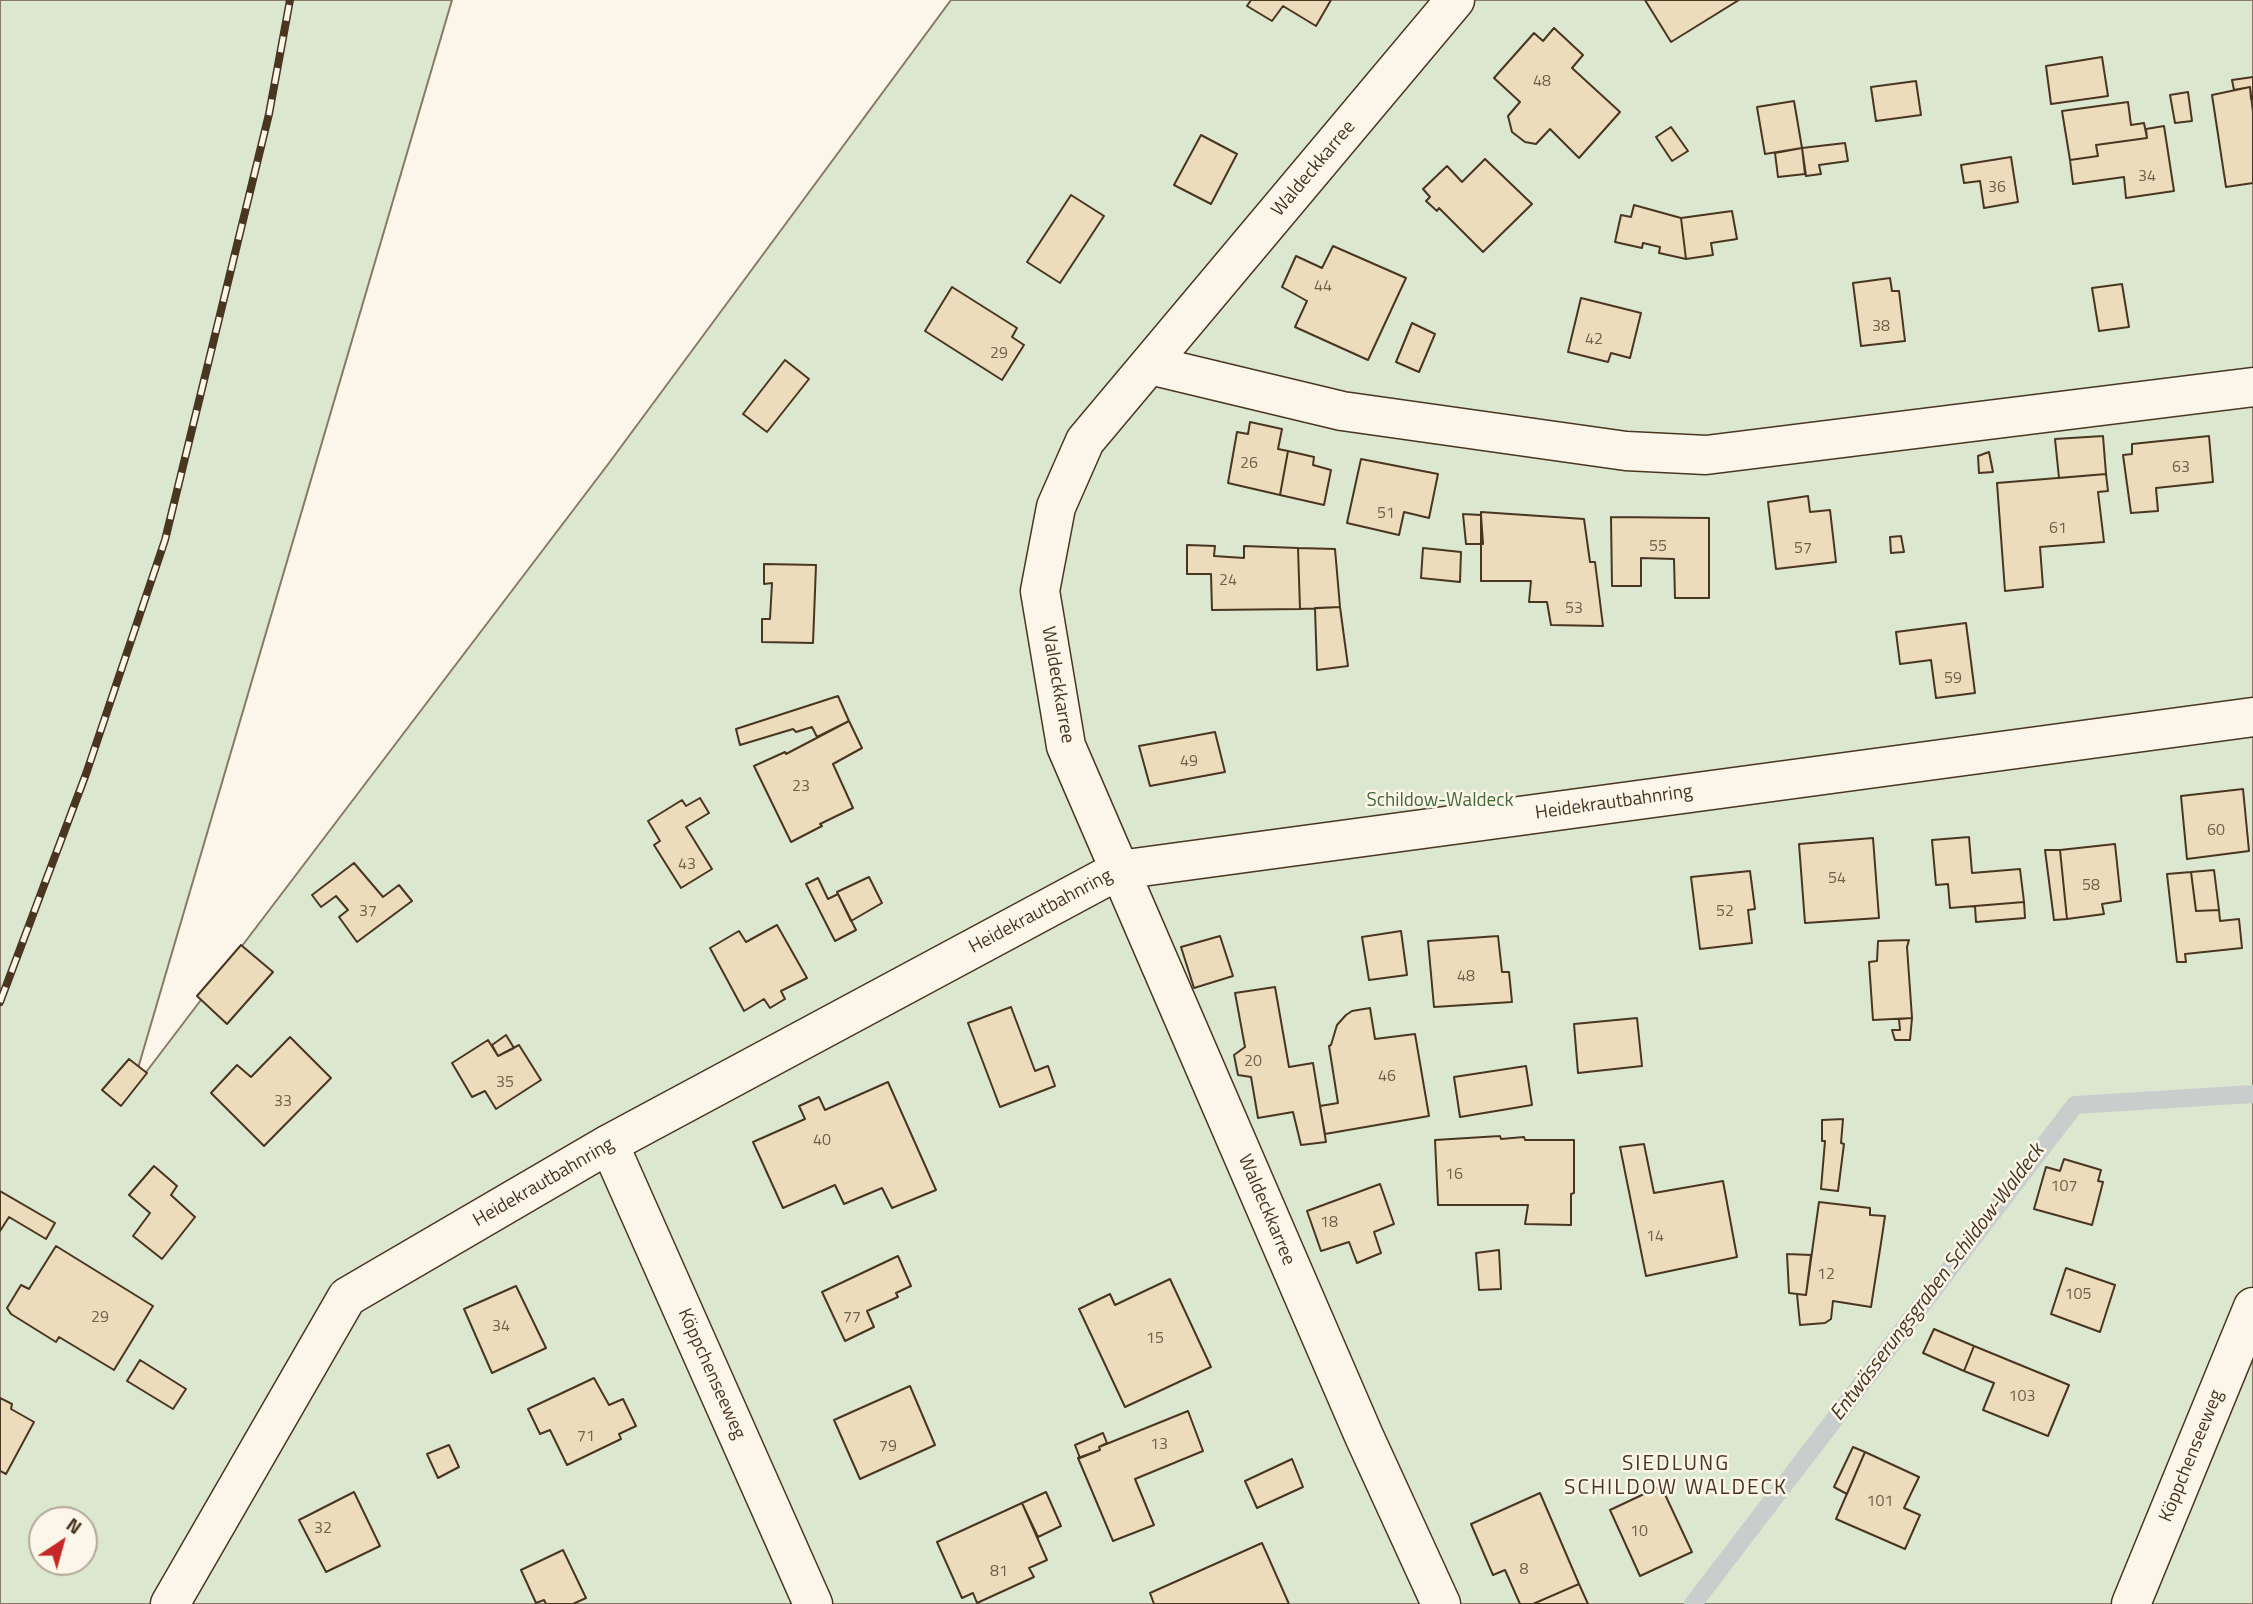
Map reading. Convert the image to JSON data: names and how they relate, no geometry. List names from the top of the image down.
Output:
{
  "streets": {
    "lane": ["Waldeckkarree", "Heidekrautbahnring", "Köppchenseeweg"]
  },
  "crossings": [
    ["Waldeckkarree", "Heidekrautbahnring"],
    ["Heidekrautbahnring", "Köppchenseeweg"]
  ],
  "districts": ["SIEDLUNG SCHILDOW WALDECK"],
  "water": ["Entwässerungsgraben Schildow-Waldeck"],
  "parks": ["Schildow-Waldeck"],
  "house_numbers": [
    "48",
    "34",
    "36",
    "44",
    "38",
    "42",
    "29",
    "26",
    "63",
    "51",
    "61",
    "55",
    "57",
    "24",
    "53",
    "59",
    "49",
    "23",
    "60",
    "43",
    "54",
    "58",
    "37",
    "52",
    "48",
    "20",
    "46",
    "35",
    "33",
    "40",
    "16",
    "107",
    "18",
    "14",
    "12",
    "105",
    "29",
    "77",
    "34",
    "15",
    "103",
    "71",
    "13",
    "79",
    "101",
    "32",
    "10",
    "8",
    "81"
  ],
  "north": "top right"
}
